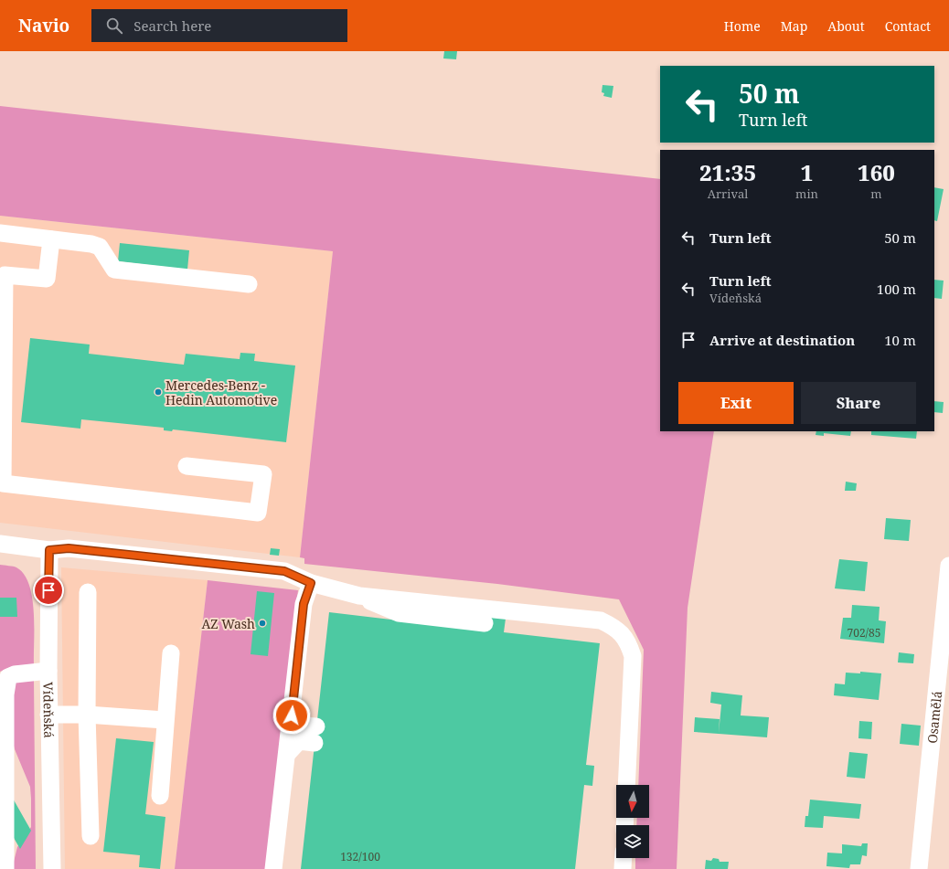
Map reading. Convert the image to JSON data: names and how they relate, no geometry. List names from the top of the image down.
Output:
{
  "streets": {
    "street": ["Vídeňská", "Osamělá"]
  },
  "places": ["Mercedes-Benz - Hedin Automotive", "AZ Wash"],
  "house_numbers": ["702/85", "132/100"],
  "north": "bottom",
  "page": {
    "header": "Navio",
    "search": "Search here",
    "nav": [
      "Home",
      "Map",
      "About",
      "Contact"
    ],
    "turn": ["50 m", "Turn left"],
    "eta": [
      "21:35",
      "Arrival",
      "1",
      "min",
      "160",
      "m"
    ],
    "list": [
      {
        "name": "Turn left",
        "value": "50 m"
      },
      {
        "name": "Turn left",
        "note": "Vídeňská",
        "value": "100 m"
      },
      {
        "name": "Arrive at destination",
        "value": "10 m"
      }
    ],
    "buttons": ["Exit", "Share"]
  }
}
